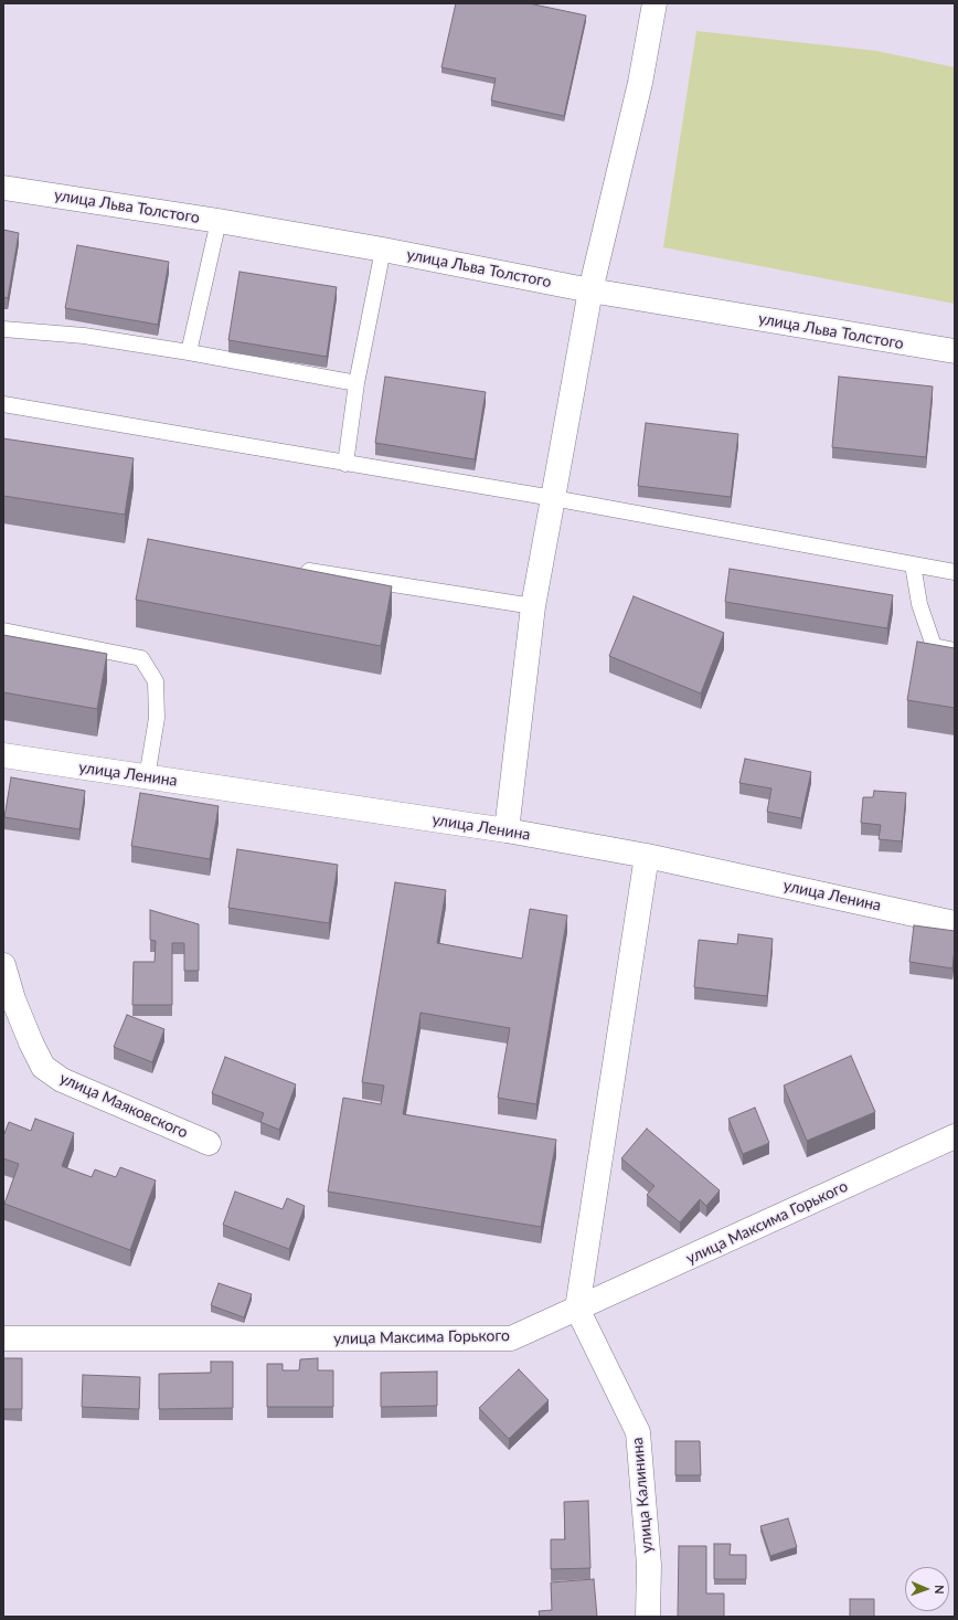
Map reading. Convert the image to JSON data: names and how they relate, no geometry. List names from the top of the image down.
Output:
{
  "streets": {
    "street": [
      "улица Льва Толстого",
      "улица Ленина",
      "улица Маяковского",
      "улица Максима Горького",
      "улица Калинина"
    ]
  },
  "crossings": [
    ["улица Максима Горького", "улица Калинина"]
  ],
  "north": "right"
}
